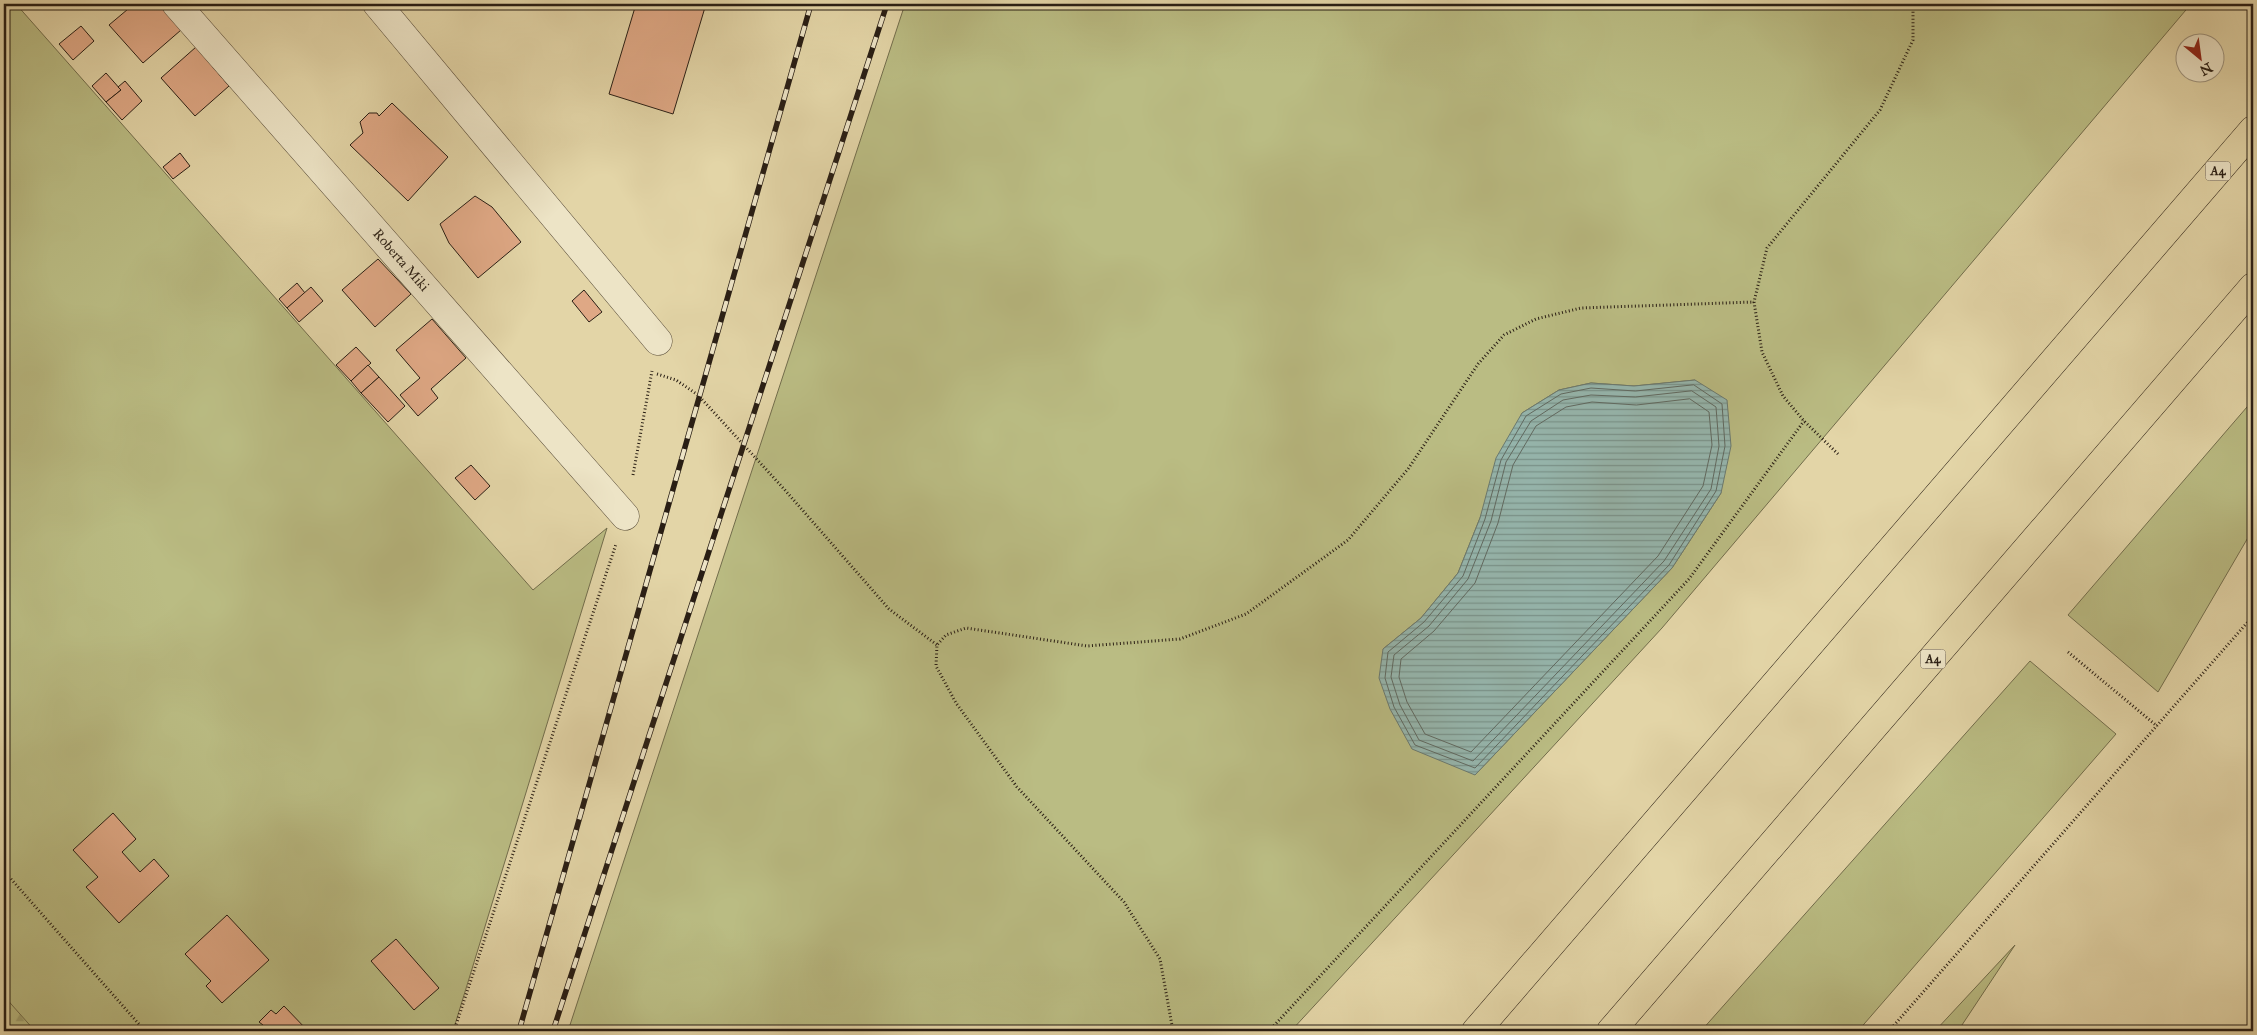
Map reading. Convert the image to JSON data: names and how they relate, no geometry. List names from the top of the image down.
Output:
{
  "streets": {
    "highway": ["A4"],
    "street": ["Roberta Miki"]
  },
  "north": "bottom right"
}
